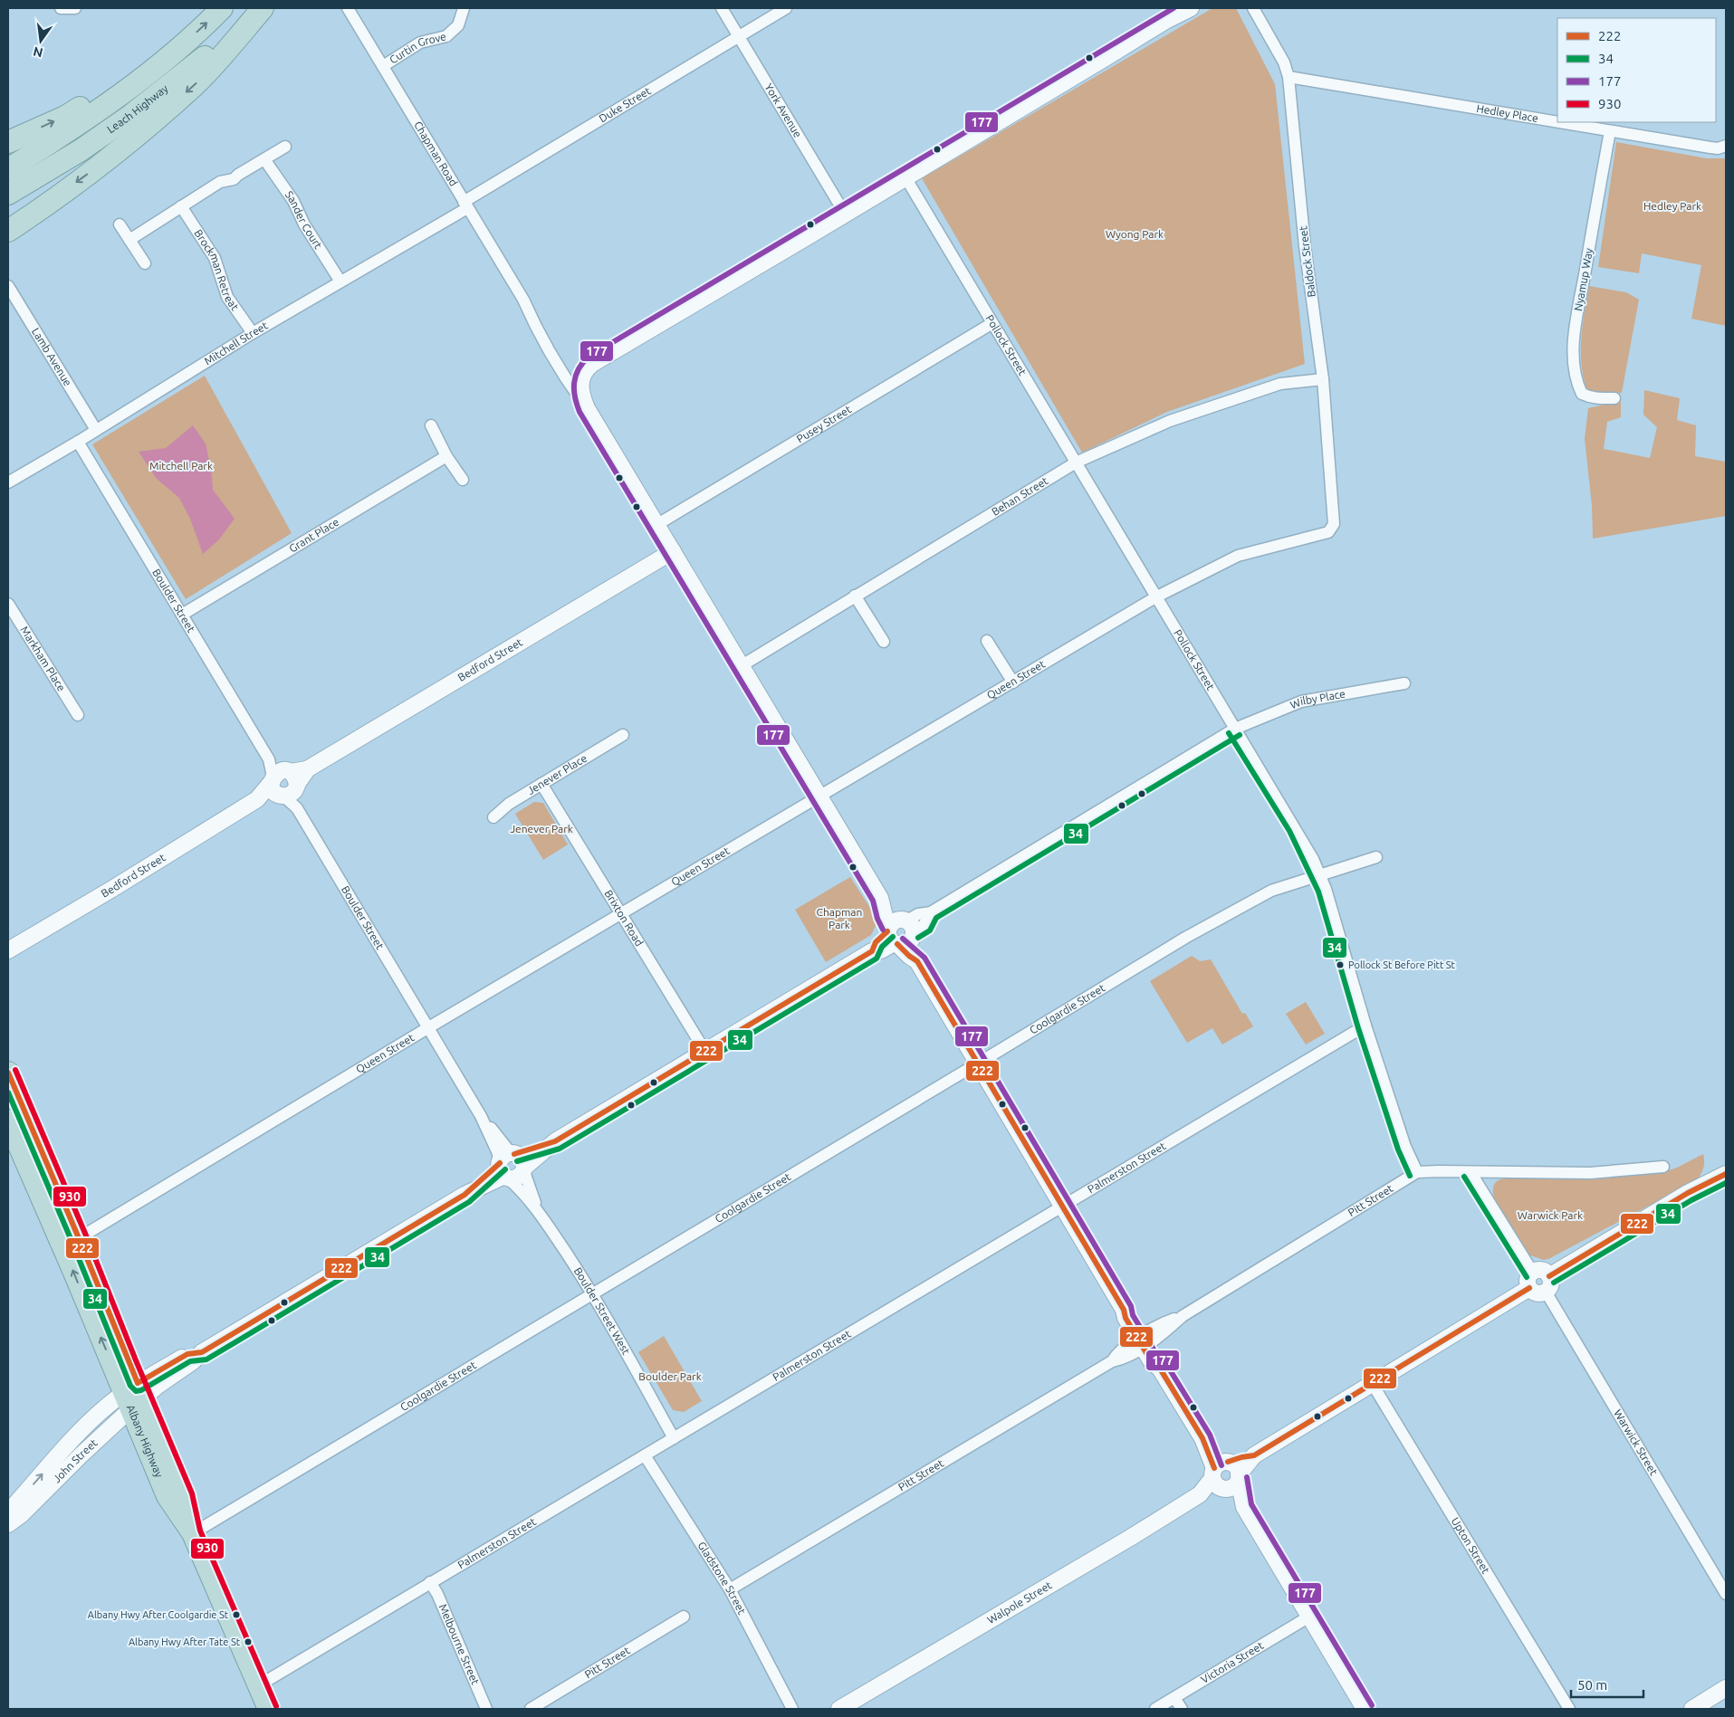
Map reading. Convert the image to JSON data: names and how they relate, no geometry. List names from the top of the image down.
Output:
{
  "streets": {
    "highway": ["Leach Highway", "Albany Highway"],
    "street": [
      "Curtin Grove",
      "Duke Street",
      "York Avenue",
      "Hedley Place",
      "Chapman Road",
      "Sander Court",
      "Baldock Street",
      "Brockman Retreat",
      "Nyamup Way",
      "Mitchell Street",
      "Pollock Street",
      "Lamb Avenue",
      "Pusey Street",
      "Behan Street",
      "Grant Place",
      "Boulder Street",
      "Markham Place",
      "Bedford Street",
      "Queen Street",
      "Wilby Place",
      "Jenever Place",
      "Brixton Road",
      "Coolgardie Street",
      "Palmerston Street",
      "Pitt Street",
      "Boulder Street West",
      "Warwick Street",
      "John Street",
      "Upton Street",
      "Gladstone Street",
      "Walpole Street",
      "Melbourne Street",
      "Victoria Street"
    ]
  },
  "crossings": [
    ["Curtin Grove", "Chapman Road"],
    ["Duke Street", "York Avenue"],
    ["Duke Street", "Chapman Road"],
    ["Duke Street", "Mitchell Street"],
    ["York Avenue", "Chapman Road"],
    ["Hedley Place", "Baldock Street"],
    ["Hedley Place", "Nyamup Way"],
    ["Chapman Road", "Mitchell Street"],
    ["Chapman Road", "Pusey Street"],
    ["Chapman Road", "Behan Street"],
    ["Chapman Road", "Bedford Street"],
    ["Chapman Road", "Queen Street"],
    ["Chapman Road", "Wilby Place"],
    ["Chapman Road", "Coolgardie Street"],
    ["Chapman Road", "Palmerston Street"],
    ["Chapman Road", "Pitt Street"],
    ["Chapman Road", "Walpole Street"],
    ["Chapman Road", "Victoria Street"],
    ["Sander Court", "Mitchell Street"],
    ["Baldock Street", "Behan Street"],
    ["Baldock Street", "Queen Street"],
    ["Brockman Retreat", "Mitchell Street"],
    ["Mitchell Street", "Lamb Avenue"],
    ["Mitchell Street", "Boulder Street"],
    ["Pollock Street", "Pusey Street"],
    ["Pollock Street", "Behan Street"],
    ["Pollock Street", "Queen Street"],
    ["Pollock Street", "Wilby Place"],
    ["Pollock Street", "Coolgardie Street"],
    ["Pollock Street", "Palmerston Street"],
    ["Pollock Street", "Pitt Street"],
    ["Grant Place", "Boulder Street"],
    ["Boulder Street", "Bedford Street"],
    ["Boulder Street", "Queen Street"],
    ["Boulder Street", "Boulder Street West"],
    ["Queen Street", "Brixton Road"],
    ["Queen Street", "Boulder Street West"],
    ["Queen Street", "Albany Highway"],
    ["Jenever Place", "Brixton Road"],
    ["Coolgardie Street", "Boulder Street West"],
    ["Coolgardie Street", "Albany Highway"],
    ["Palmerston Street", "Boulder Street West"],
    ["Palmerston Street", "Albany Highway"],
    ["Palmerston Street", "Gladstone Street"],
    ["Palmerston Street", "Melbourne Street"],
    ["Pitt Street", "Gladstone Street"],
    ["Albany Highway", "John Street"]
  ],
  "parks": [
    "Hedley Park",
    "Wyong Park",
    "Mitchell Park",
    "Jenever Park",
    "Chapman Park",
    "Warwick Park",
    "Boulder Park"
  ],
  "places": ["Pollock St Before Pitt St", "Albany Hwy After Coolgardie St", "Albany Hwy After Tate St"],
  "lines": [
    "transit line 177",
    "transit line 34",
    "transit line 222",
    "transit line 930"
  ],
  "legend": [
    "222",
    "34",
    "177",
    "930"
  ],
  "scale_bar": "50 m",
  "north": "bottom"
}
